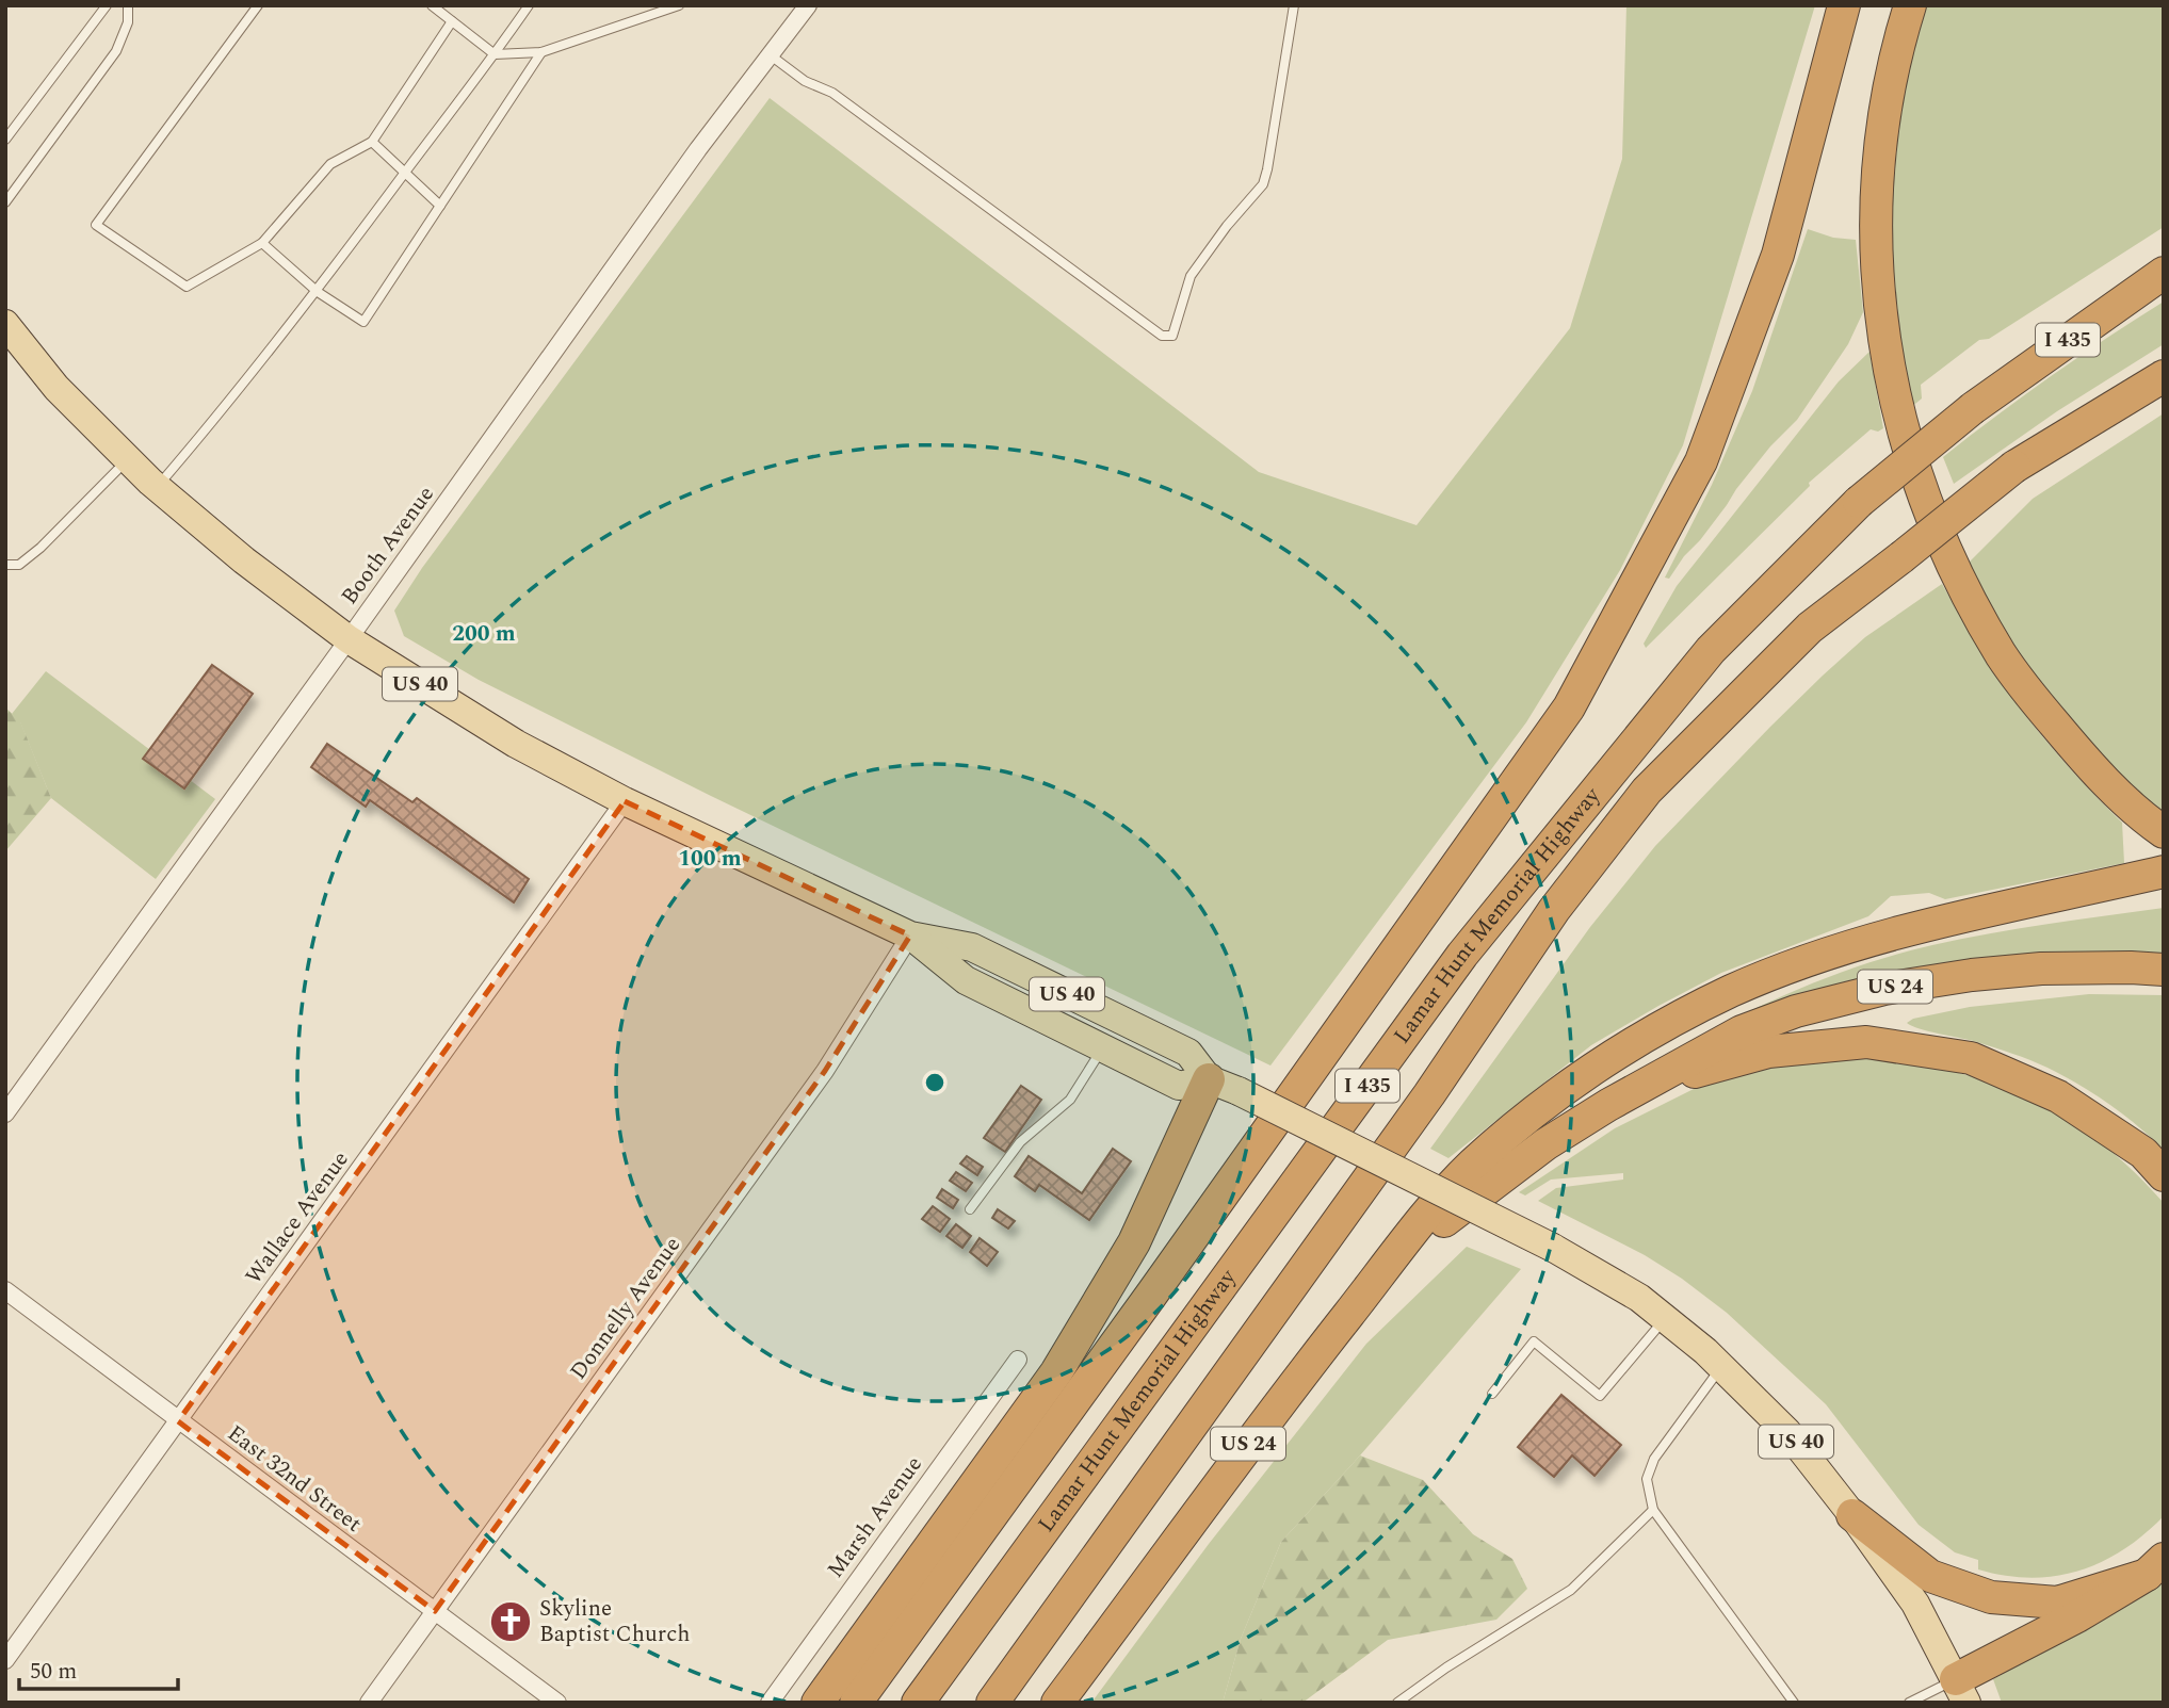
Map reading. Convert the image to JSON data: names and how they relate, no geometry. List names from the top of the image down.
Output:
{
  "streets": {
    "highway": ["I 435", "Lamar Hunt Memorial Highway", "US 24"],
    "main road": ["US 40"],
    "street": [
      "Booth Avenue",
      "Wallace Avenue",
      "Donnelly Avenue",
      "East 32nd Street",
      "Marsh Avenue"
    ]
  },
  "crossings": [
    ["Booth Avenue", "US 40"],
    ["US 40", "Wallace Avenue"],
    ["US 40", "Donnelly Avenue"],
    ["Wallace Avenue", "East 32nd Street"],
    ["Donnelly Avenue", "East 32nd Street"]
  ],
  "places": {
    "church": ["Skyline Baptist Church"]
  },
  "scale_bar": "50 m",
  "rings": ["200 m", "100 m"]
}
